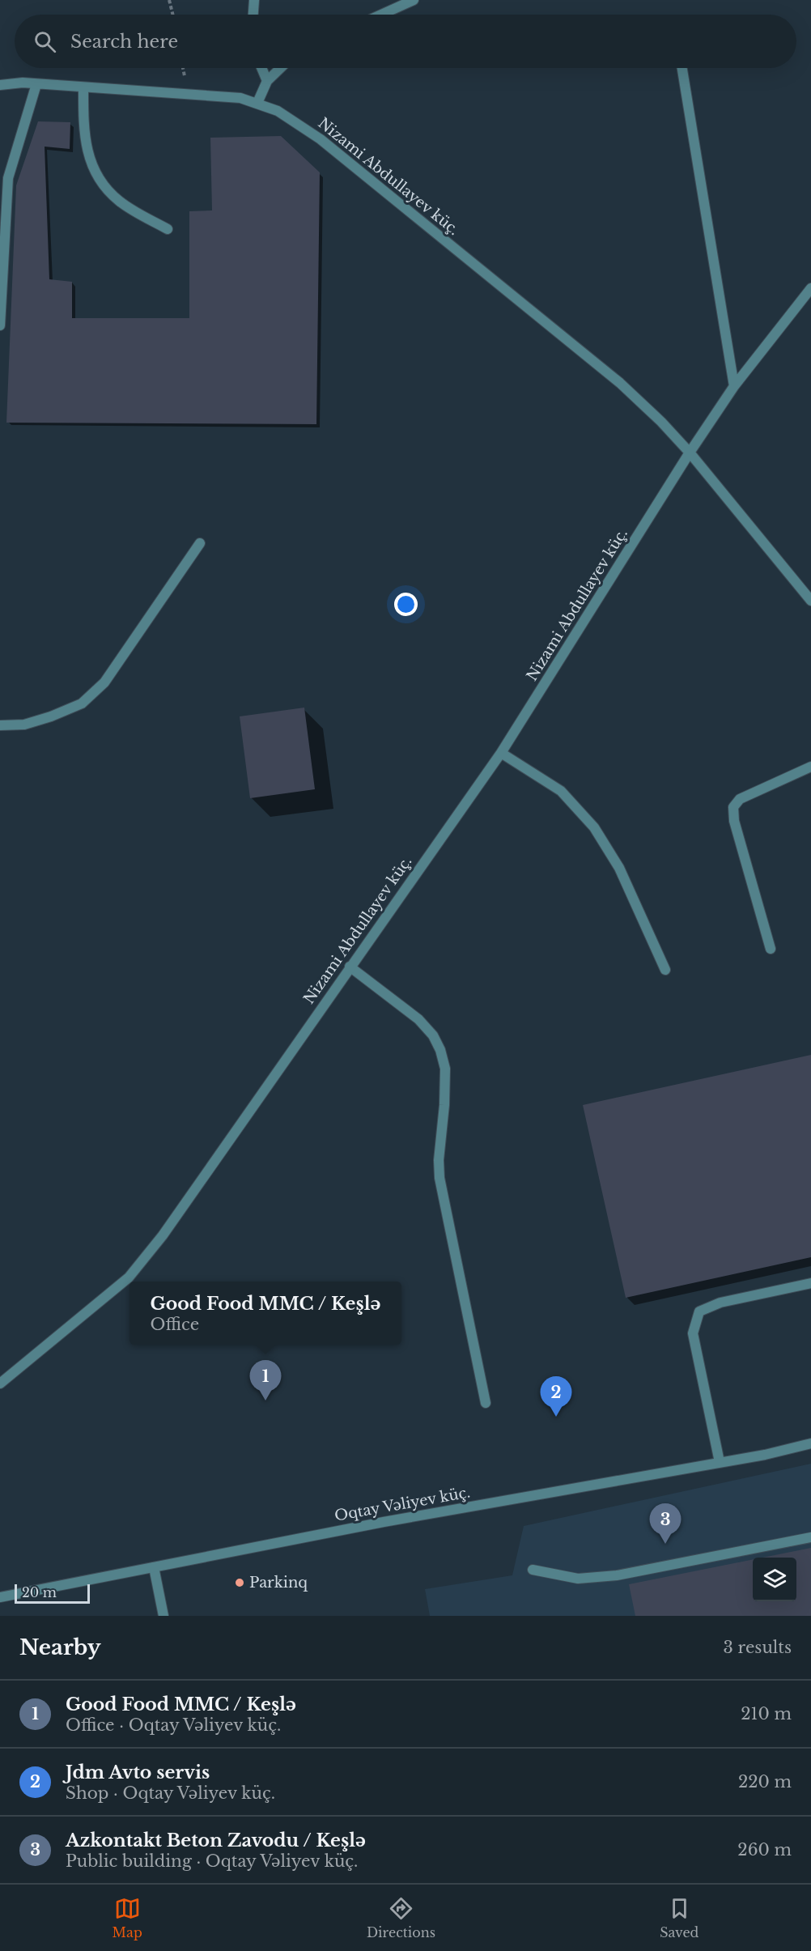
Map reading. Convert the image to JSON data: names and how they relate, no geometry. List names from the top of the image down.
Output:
{
  "streets": {
    "street": ["Nizami Abdullayev küç.", "Oqtay Vəliyev küç."]
  },
  "places": ["Parkinq"],
  "scale_bar": "20 m",
  "page": {
    "search": "Search here",
    "popup": ["Good Food MMC / Keşlə", "Office"],
    "pins": ["1", "2", "3"],
    "scale": "20 m",
    "heading": ["Nearby", "3 results"],
    "list": [
      {
        "mark": "1",
        "name": "Good Food MMC / Keşlə",
        "note": "Office · Oqtay Vəliyev küç.",
        "value": "210 m"
      },
      {
        "mark": "2",
        "name": "Jdm Avto servis",
        "note": "Shop · Oqtay Vəliyev küç.",
        "value": "220 m"
      },
      {
        "mark": "3",
        "name": "Azkontakt Beton Zavodu / Keşlə",
        "note": "Public building · Oqtay Vəliyev küç.",
        "value": "260 m"
      }
    ],
    "nav": ["Map", "Directions", "Saved"]
  }
}
